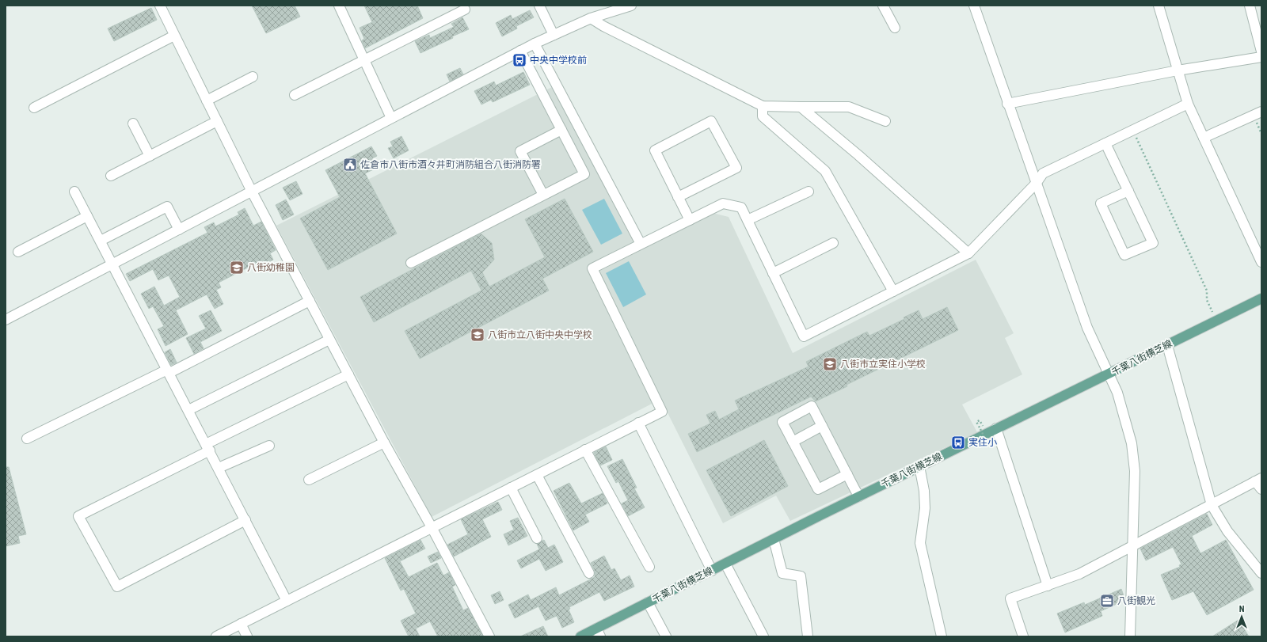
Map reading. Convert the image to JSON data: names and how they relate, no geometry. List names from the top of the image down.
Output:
{
  "streets": {
    "main road": ["千葉八街横芝線"]
  },
  "places": {
    "bus stop": ["中央中学校前", "実住小"],
    "public building": ["佐倉市八街市酒々井町消防組合八街消防署"],
    "school or university": ["八街幼稚園", "八街市立八街中央中学校", "八街市立実住小学校"],
    "office": ["八街観光"]
  },
  "north": "top"
}
